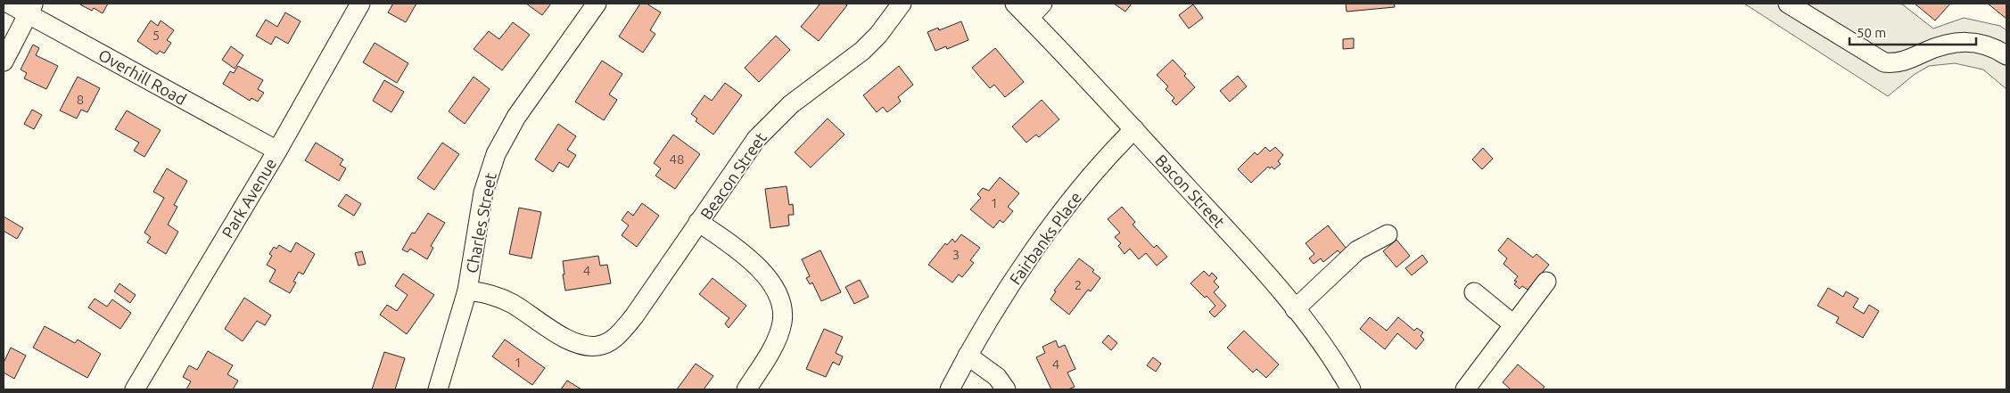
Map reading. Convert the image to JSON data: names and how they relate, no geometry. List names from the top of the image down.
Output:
{
  "streets": {
    "street": [
      "Overhill Road",
      "Beacon Street",
      "Bacon Street",
      "Park Avenue",
      "Charles Street",
      "Fairbanks Place"
    ]
  },
  "crossings": [
    ["Overhill Road", "Park Avenue"],
    ["Bacon Street", "Fairbanks Place"]
  ],
  "house_numbers": [
    "5",
    "8",
    "48",
    "1",
    "3",
    "4",
    "2",
    "1",
    "4"
  ],
  "scale_bar": "50 m"
}
